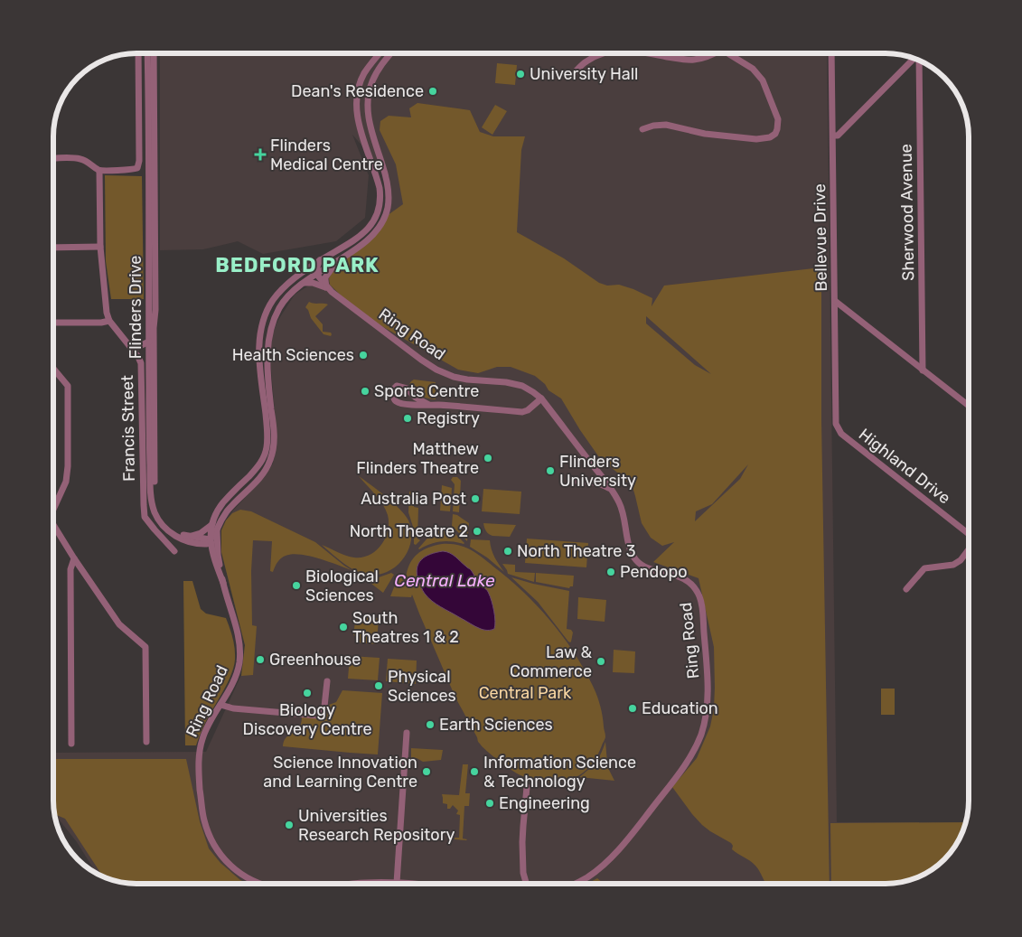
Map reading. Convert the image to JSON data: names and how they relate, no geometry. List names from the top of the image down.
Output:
{
  "streets": {
    "street": [
      "Sherwood Avenue",
      "Bellevue Drive",
      "Flinders Drive",
      "Ring Road",
      "Francis Street",
      "Highland Drive"
    ]
  },
  "crossings": [
    ["Sherwood Avenue", "Bellevue Drive"],
    ["Bellevue Drive", "Highland Drive"],
    ["Flinders Drive", "Ring Road"]
  ],
  "districts": ["BEDFORD PARK"],
  "water": ["Central Lake"],
  "parks": ["Central Park"],
  "places": {
    "other": [
      "University Hall",
      "Dean's Residence",
      "Health Sciences",
      "Sports Centre",
      "Registry",
      "Matthew Flinders Theatre",
      "Flinders University",
      "Australia Post",
      "North Theatre 2",
      "North Theatre 3",
      "Pendopo",
      "Biological Sciences",
      "South Theatres 1 & 2",
      "Greenhouse",
      "Law & Commerce",
      "Physical Sciences",
      "Biology Discovery Centre",
      "Education",
      "Earth Sciences",
      "Science Innovation and Learning Centre",
      "Information Science & Technology",
      "Engineering",
      "Universities Research Repository"
    ],
    "health": ["Flinders Medical Centre"]
  }
}
